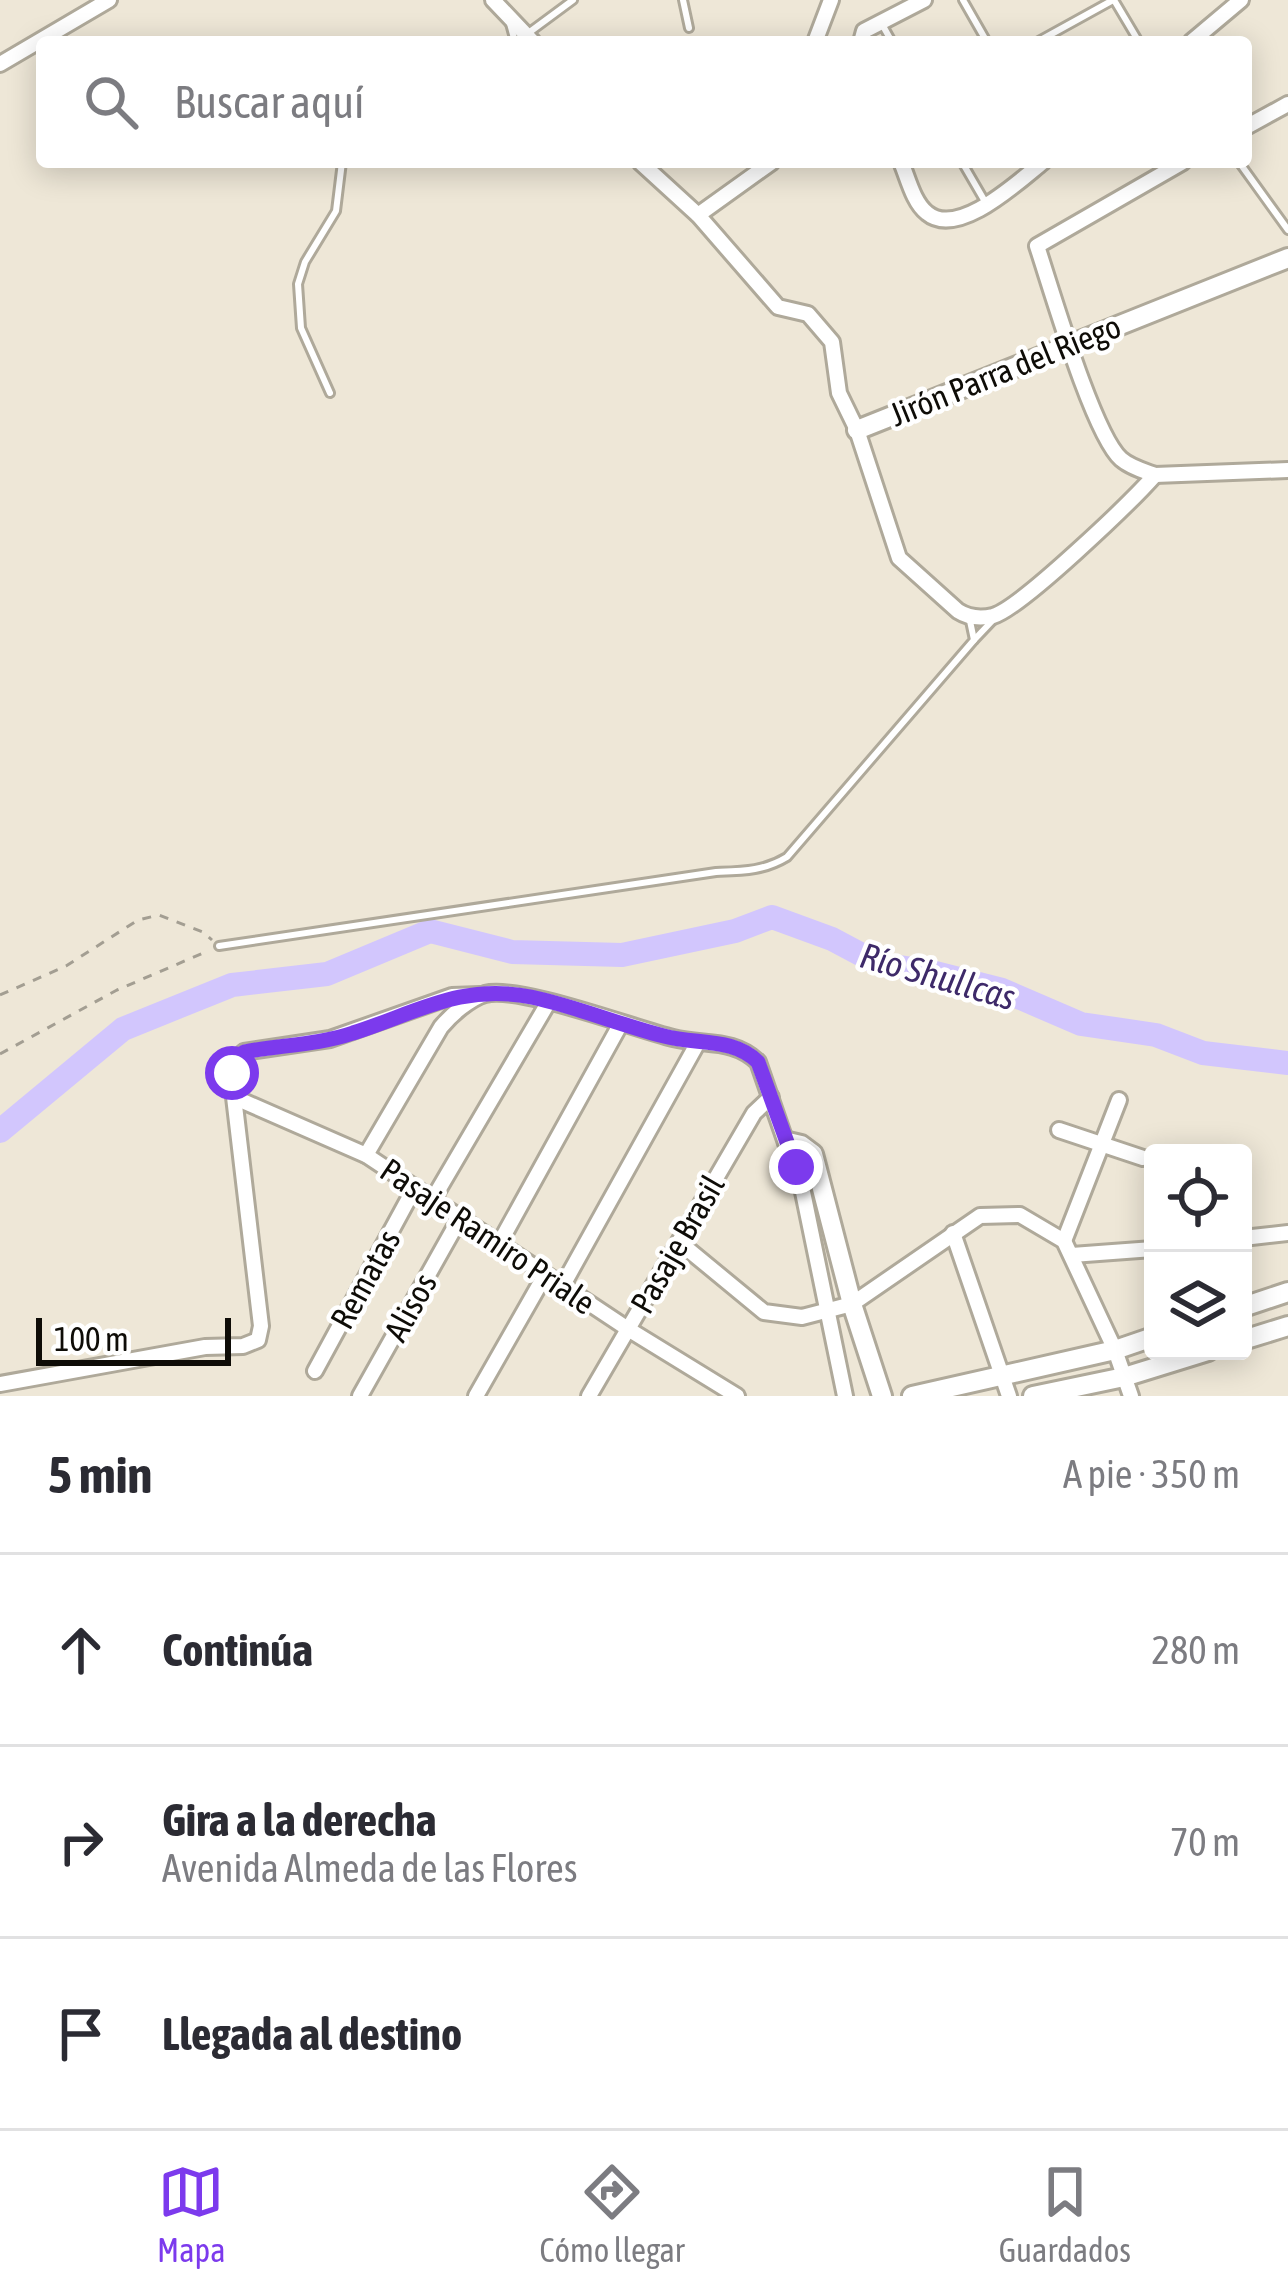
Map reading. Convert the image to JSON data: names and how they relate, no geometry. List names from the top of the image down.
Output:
{
  "streets": {
    "street": [
      "Jirón Parra del Riego",
      "Pasaje Ramiro Priale",
      "Pasaje Brasil",
      "Rematas",
      "Alisos"
    ]
  },
  "crossings": [
    ["Pasaje Ramiro Priale", "Pasaje Brasil"],
    ["Pasaje Ramiro Priale", "Rematas"],
    ["Pasaje Ramiro Priale", "Alisos"]
  ],
  "water": ["Río Shullcas"],
  "scale_bar": "100 m",
  "page": {
    "search": "Buscar aquí",
    "scale": "100 m",
    "heading": ["5 min", "A pie · 350 m"],
    "list": [
      ["Continúa", "280 m"],
      ["Gira a la derecha", "Avenida Almeda de las Flores", "70 m"],
      "Llegada al destino"
    ],
    "nav": ["Mapa", "Cómo llegar", "Guardados"]
  }
}
